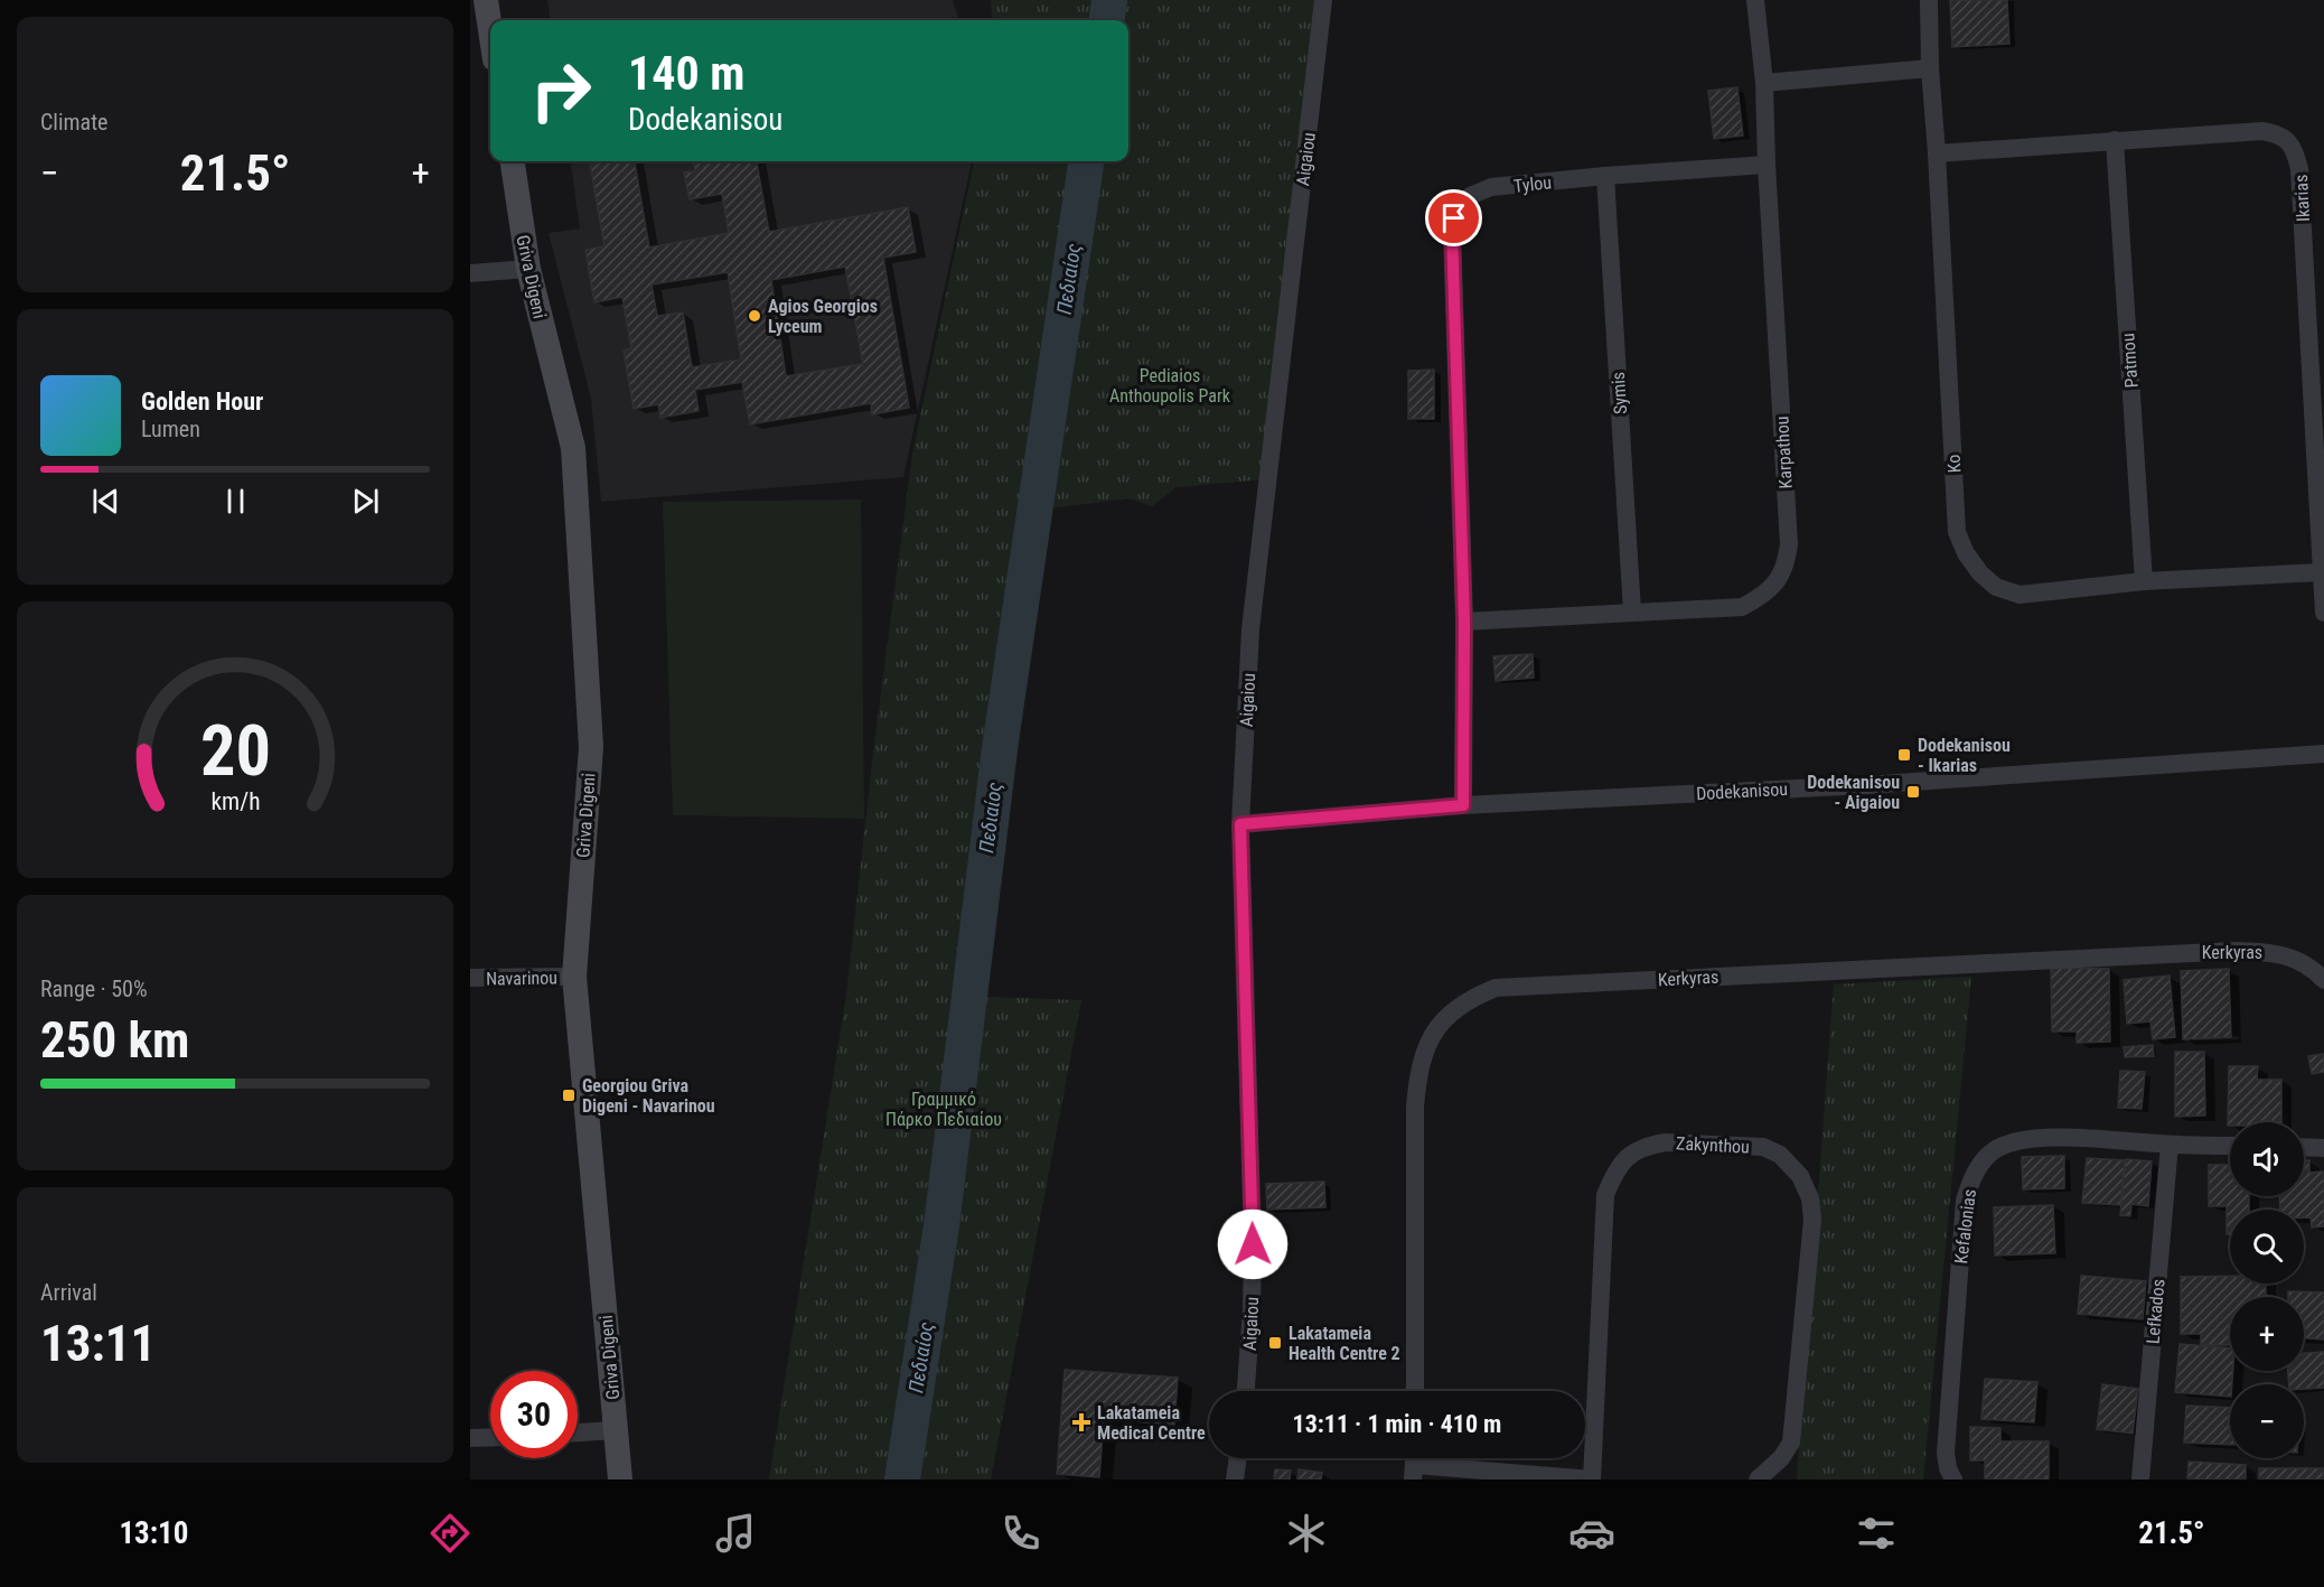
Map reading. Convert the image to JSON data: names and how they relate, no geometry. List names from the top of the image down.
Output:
{
  "streets": {
    "street": [
      "Aigaiou",
      "Tylou",
      "Ikarias",
      "Griva Digeni",
      "Patmou",
      "Symis",
      "Karpathou",
      "Ko",
      "Dodekanisou",
      "Kerkyras",
      "Navarinou",
      "Zakynthou",
      "Kefalonias",
      "Lefkados"
    ]
  },
  "crossings": [
    ["Aigaiou", "Dodekanisou"],
    ["Tylou", "Symis"],
    ["Tylou", "Karpathou"],
    ["Tylou", "Dodekanisou"],
    ["Ikarias", "Patmou"],
    ["Ikarias", "Ko"],
    ["Griva Digeni", "Navarinou"],
    ["Patmou", "Ko"],
    ["Symis", "Karpathou"],
    ["Kefalonias", "Lefkados"]
  ],
  "water": ["Πεδιαίος"],
  "parks": ["Pediaios Anthoupolis Park", "Γραμμικό Πάρκο Πεδιαίου"],
  "places": {
    "other": ["Agios Georgios Lyceum"],
    "transit": [
      "Dodekanisou - Ikarias",
      "Dodekanisou - Aigaiou",
      "Georgiou Griva Digeni - Navarinou",
      "Lakatameia Health Centre 2"
    ],
    "health": ["Lakatameia Medical Centre"]
  },
  "page": {
    "tile": [
      "Climate",
      ["Range · 50%", "250 km"],
      ["Arrival", "13:11"]
    ],
    "turn": ["140 m", "Dodekanisou"],
    "heat": ["−", "21.5°", "+"],
    "song": ["Golden Hour", "Lumen"],
    "map_buttons": ["+", "−"],
    "limit": "30",
    "trip": "13:11 · 1 min · 410 m",
    "tabs": ["13:10", "21.5°"],
    "gauge": ["20", "km/h"]
  }
}
